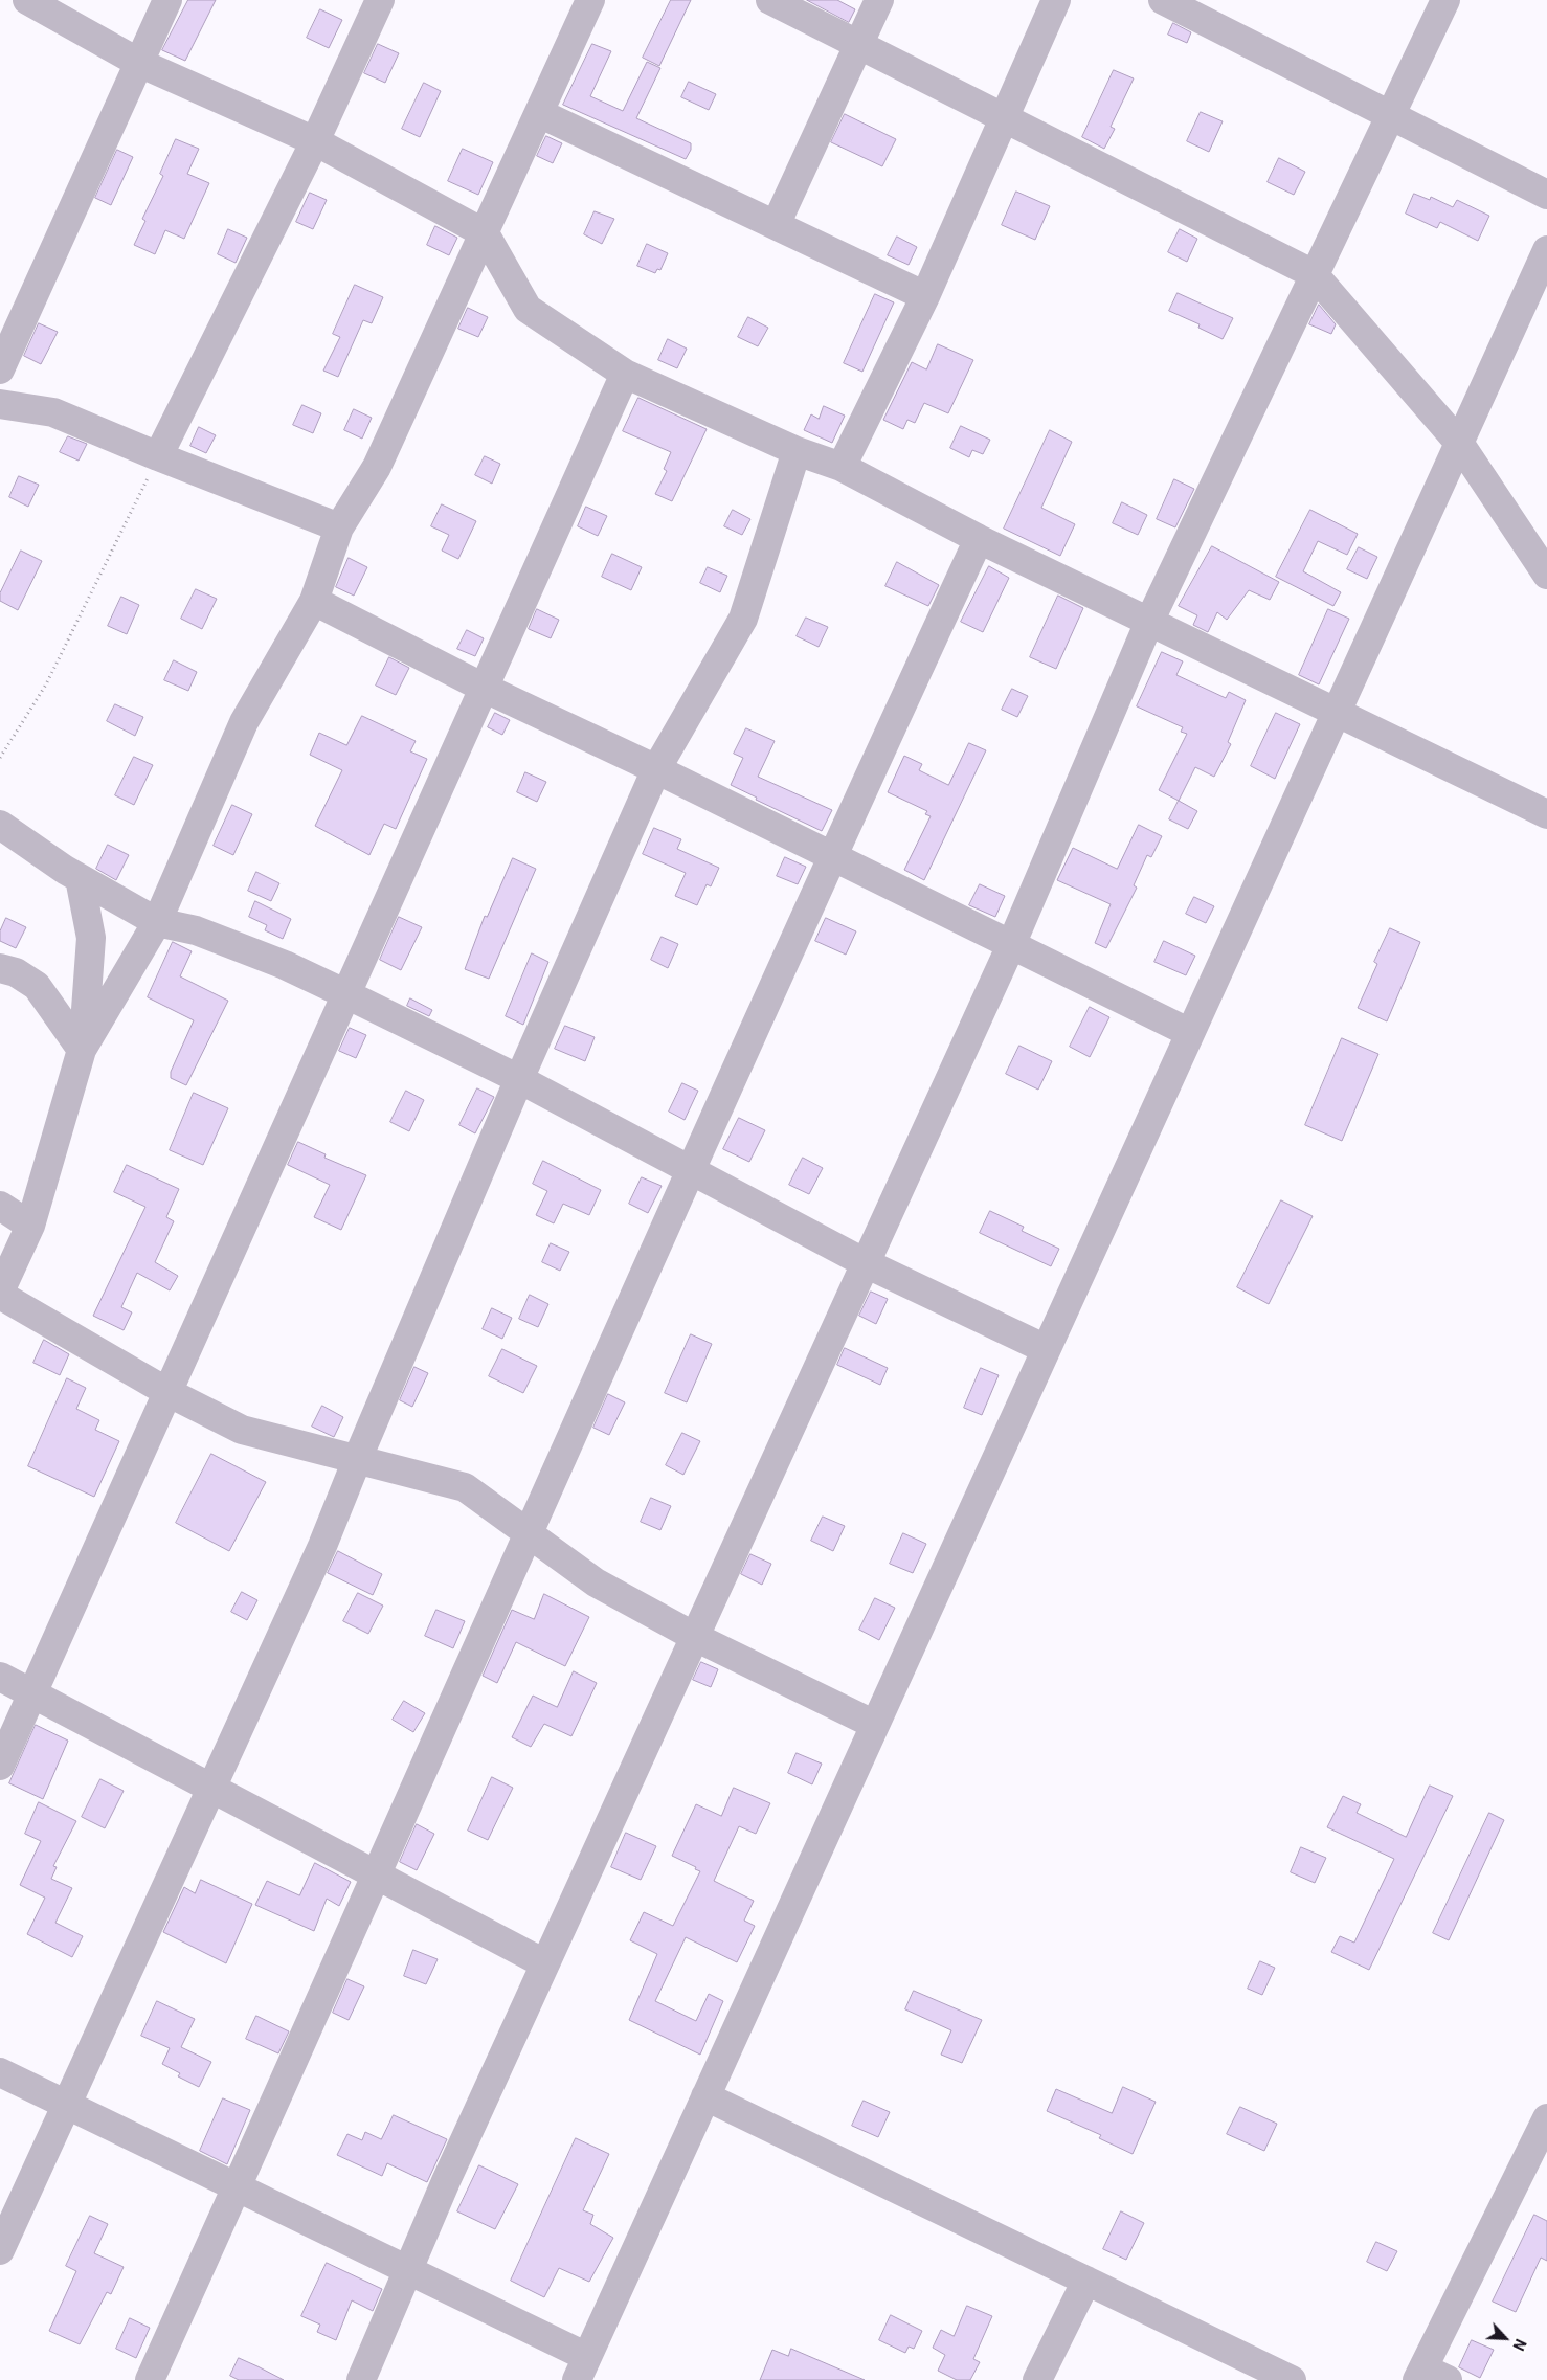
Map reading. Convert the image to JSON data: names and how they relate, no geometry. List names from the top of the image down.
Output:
{
  "north": "bottom right"
}
